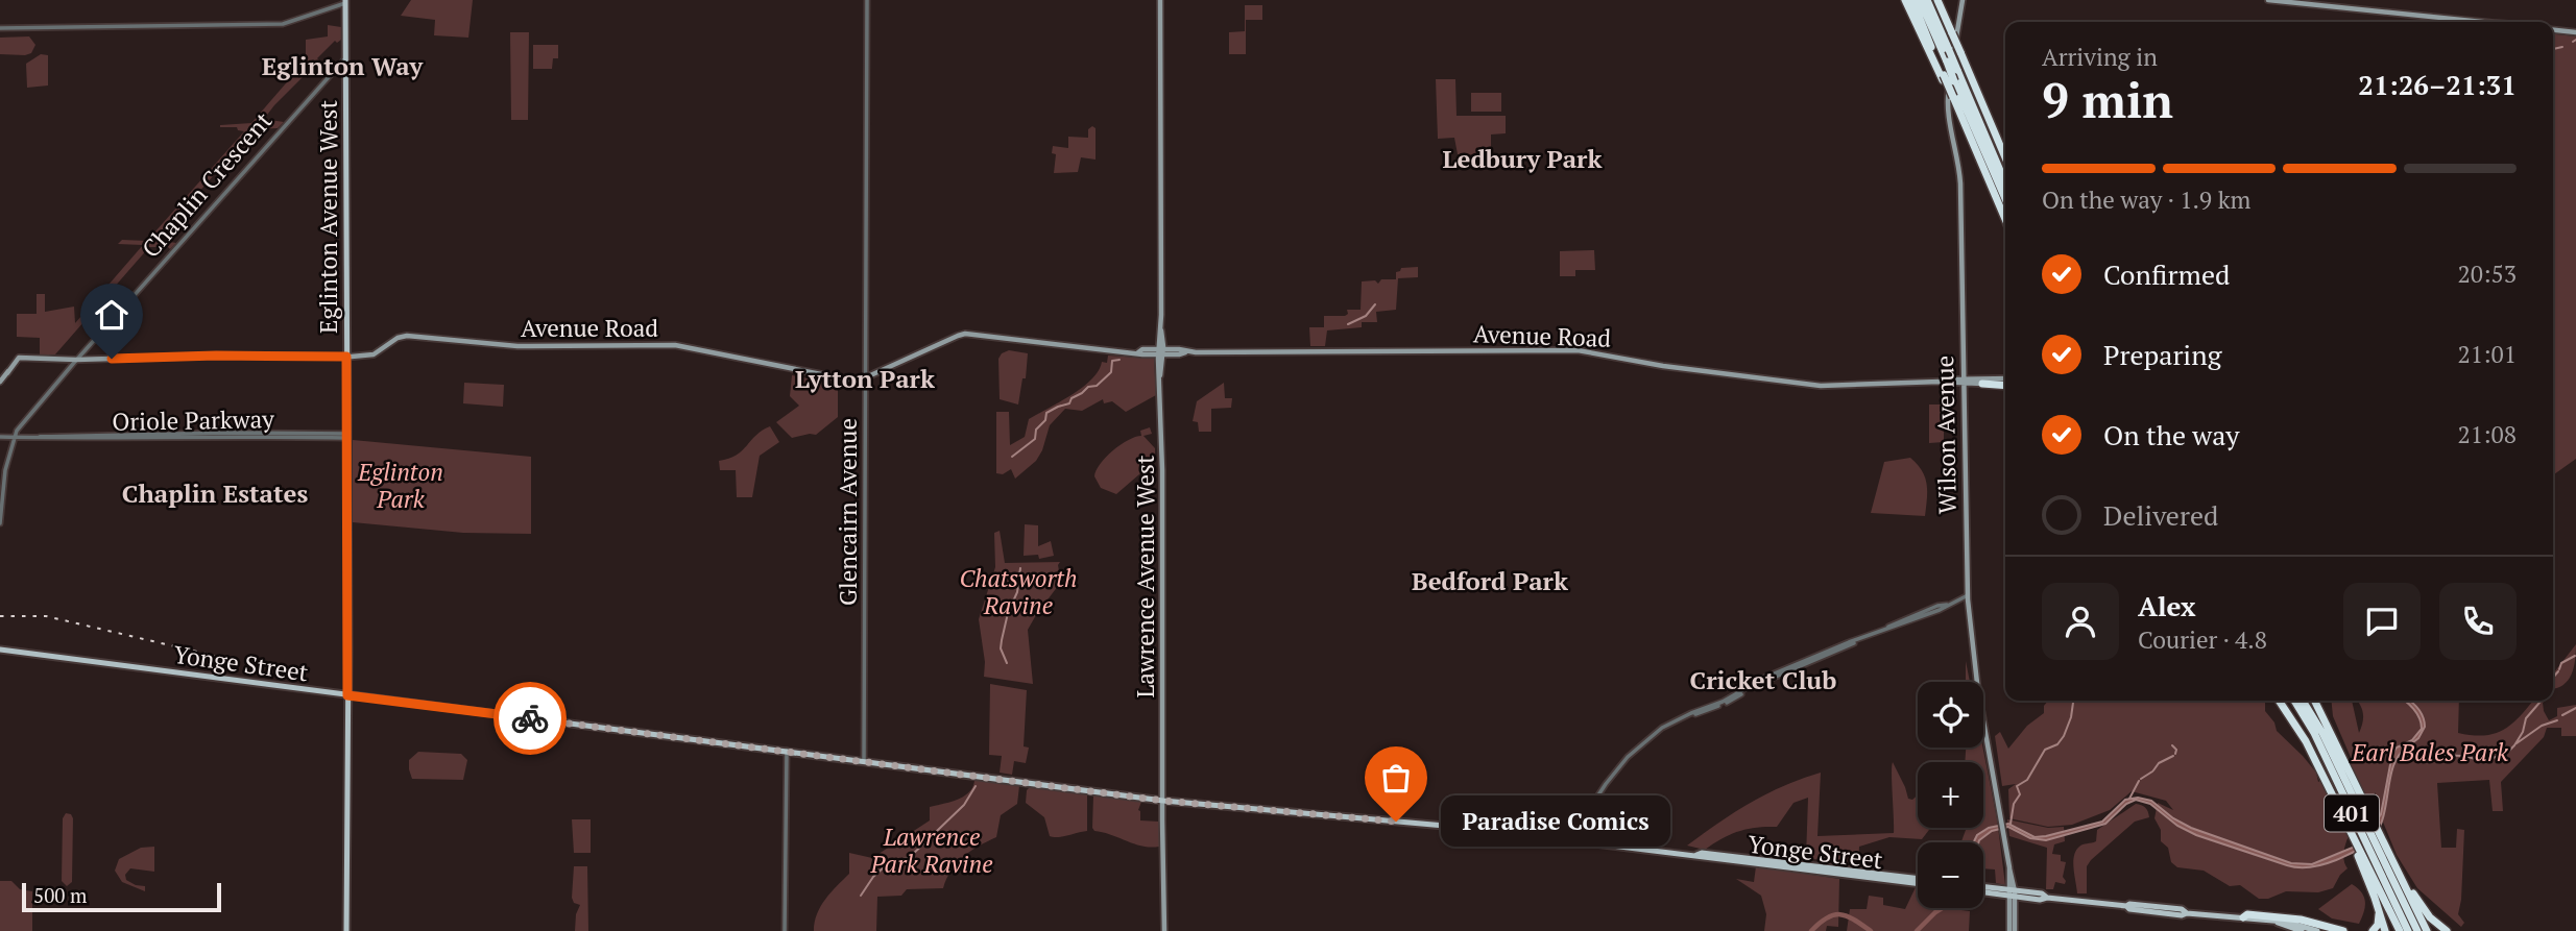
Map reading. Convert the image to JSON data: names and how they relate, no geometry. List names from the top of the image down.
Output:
{
  "streets": {
    "highway": ["401"],
    "main road": [
      "Eglinton Avenue West",
      "Avenue Road",
      "Wilson Avenue",
      "Lawrence Avenue West",
      "Yonge Street"
    ],
    "street": ["Chaplin Crescent", "Oriole Parkway", "Glencairn Avenue"]
  },
  "crossings": [
    ["Chaplin Crescent", "Eglinton Avenue West"],
    ["Chaplin Crescent", "Avenue Road"],
    ["Chaplin Crescent", "Oriole Parkway"],
    ["Eglinton Avenue West", "Avenue Road"],
    ["Eglinton Avenue West", "Oriole Parkway"],
    ["Eglinton Avenue West", "Yonge Street"],
    ["Avenue Road", "Wilson Avenue"],
    ["Avenue Road", "Glencairn Avenue"],
    ["Avenue Road", "Lawrence Avenue West"],
    ["Glencairn Avenue", "Yonge Street"],
    ["Lawrence Avenue West", "Yonge Street"]
  ],
  "districts": [
    "Eglinton Way",
    "Ledbury Park",
    "Lytton Park",
    "Chaplin Estates",
    "Bedford Park",
    "Cricket Club"
  ],
  "parks": [
    "Eglinton Park",
    "Chatsworth Ravine",
    "Earl Bales Park",
    "Lawrence Park Ravine"
  ],
  "places": ["Paradise Comics"],
  "scale_bar": "500 m",
  "page": {
    "heading": ["9 min", "Arriving in", "21:26–21:31"],
    "panel": ["Alex", "Courier · 4.8"],
    "bar": "On the way · 1.9 km",
    "list": [
      ["Confirmed", "20:53"],
      ["Preparing", "21:01"],
      ["On the way", "21:08"],
      "Delivered"
    ],
    "map_buttons": ["+", "−"],
    "bubble": "Paradise Comics",
    "scale": "500 m"
  }
}
